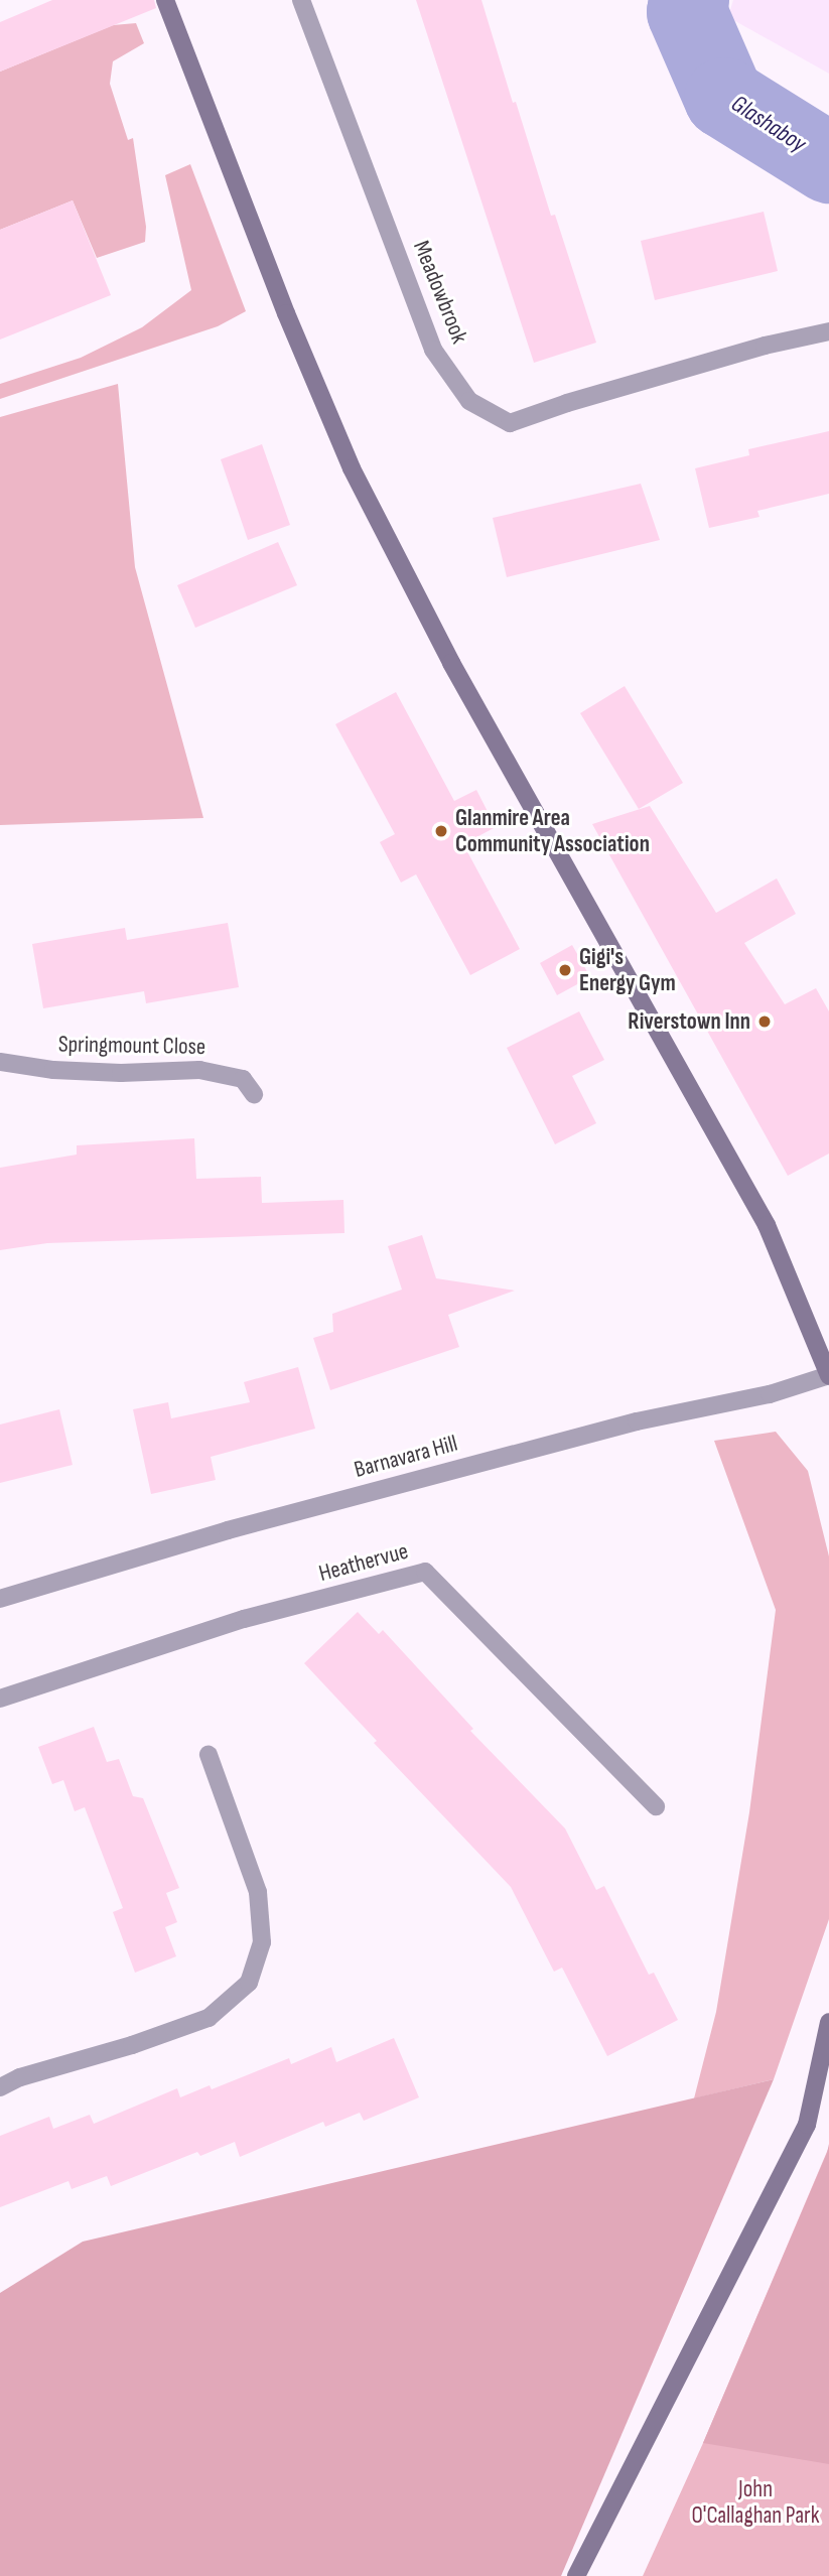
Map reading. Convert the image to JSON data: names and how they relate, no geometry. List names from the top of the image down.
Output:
{
  "streets": {
    "street": [
      "Meadowbrook",
      "Springmount Close",
      "Barnavara Hill",
      "Heathervue"
    ]
  },
  "water": ["Glashaboy"],
  "parks": ["John O'Callaghan Park"],
  "places": ["Glanmire Area Community Association", "Gigi's Energy Gym", "Riverstown Inn"]
}
